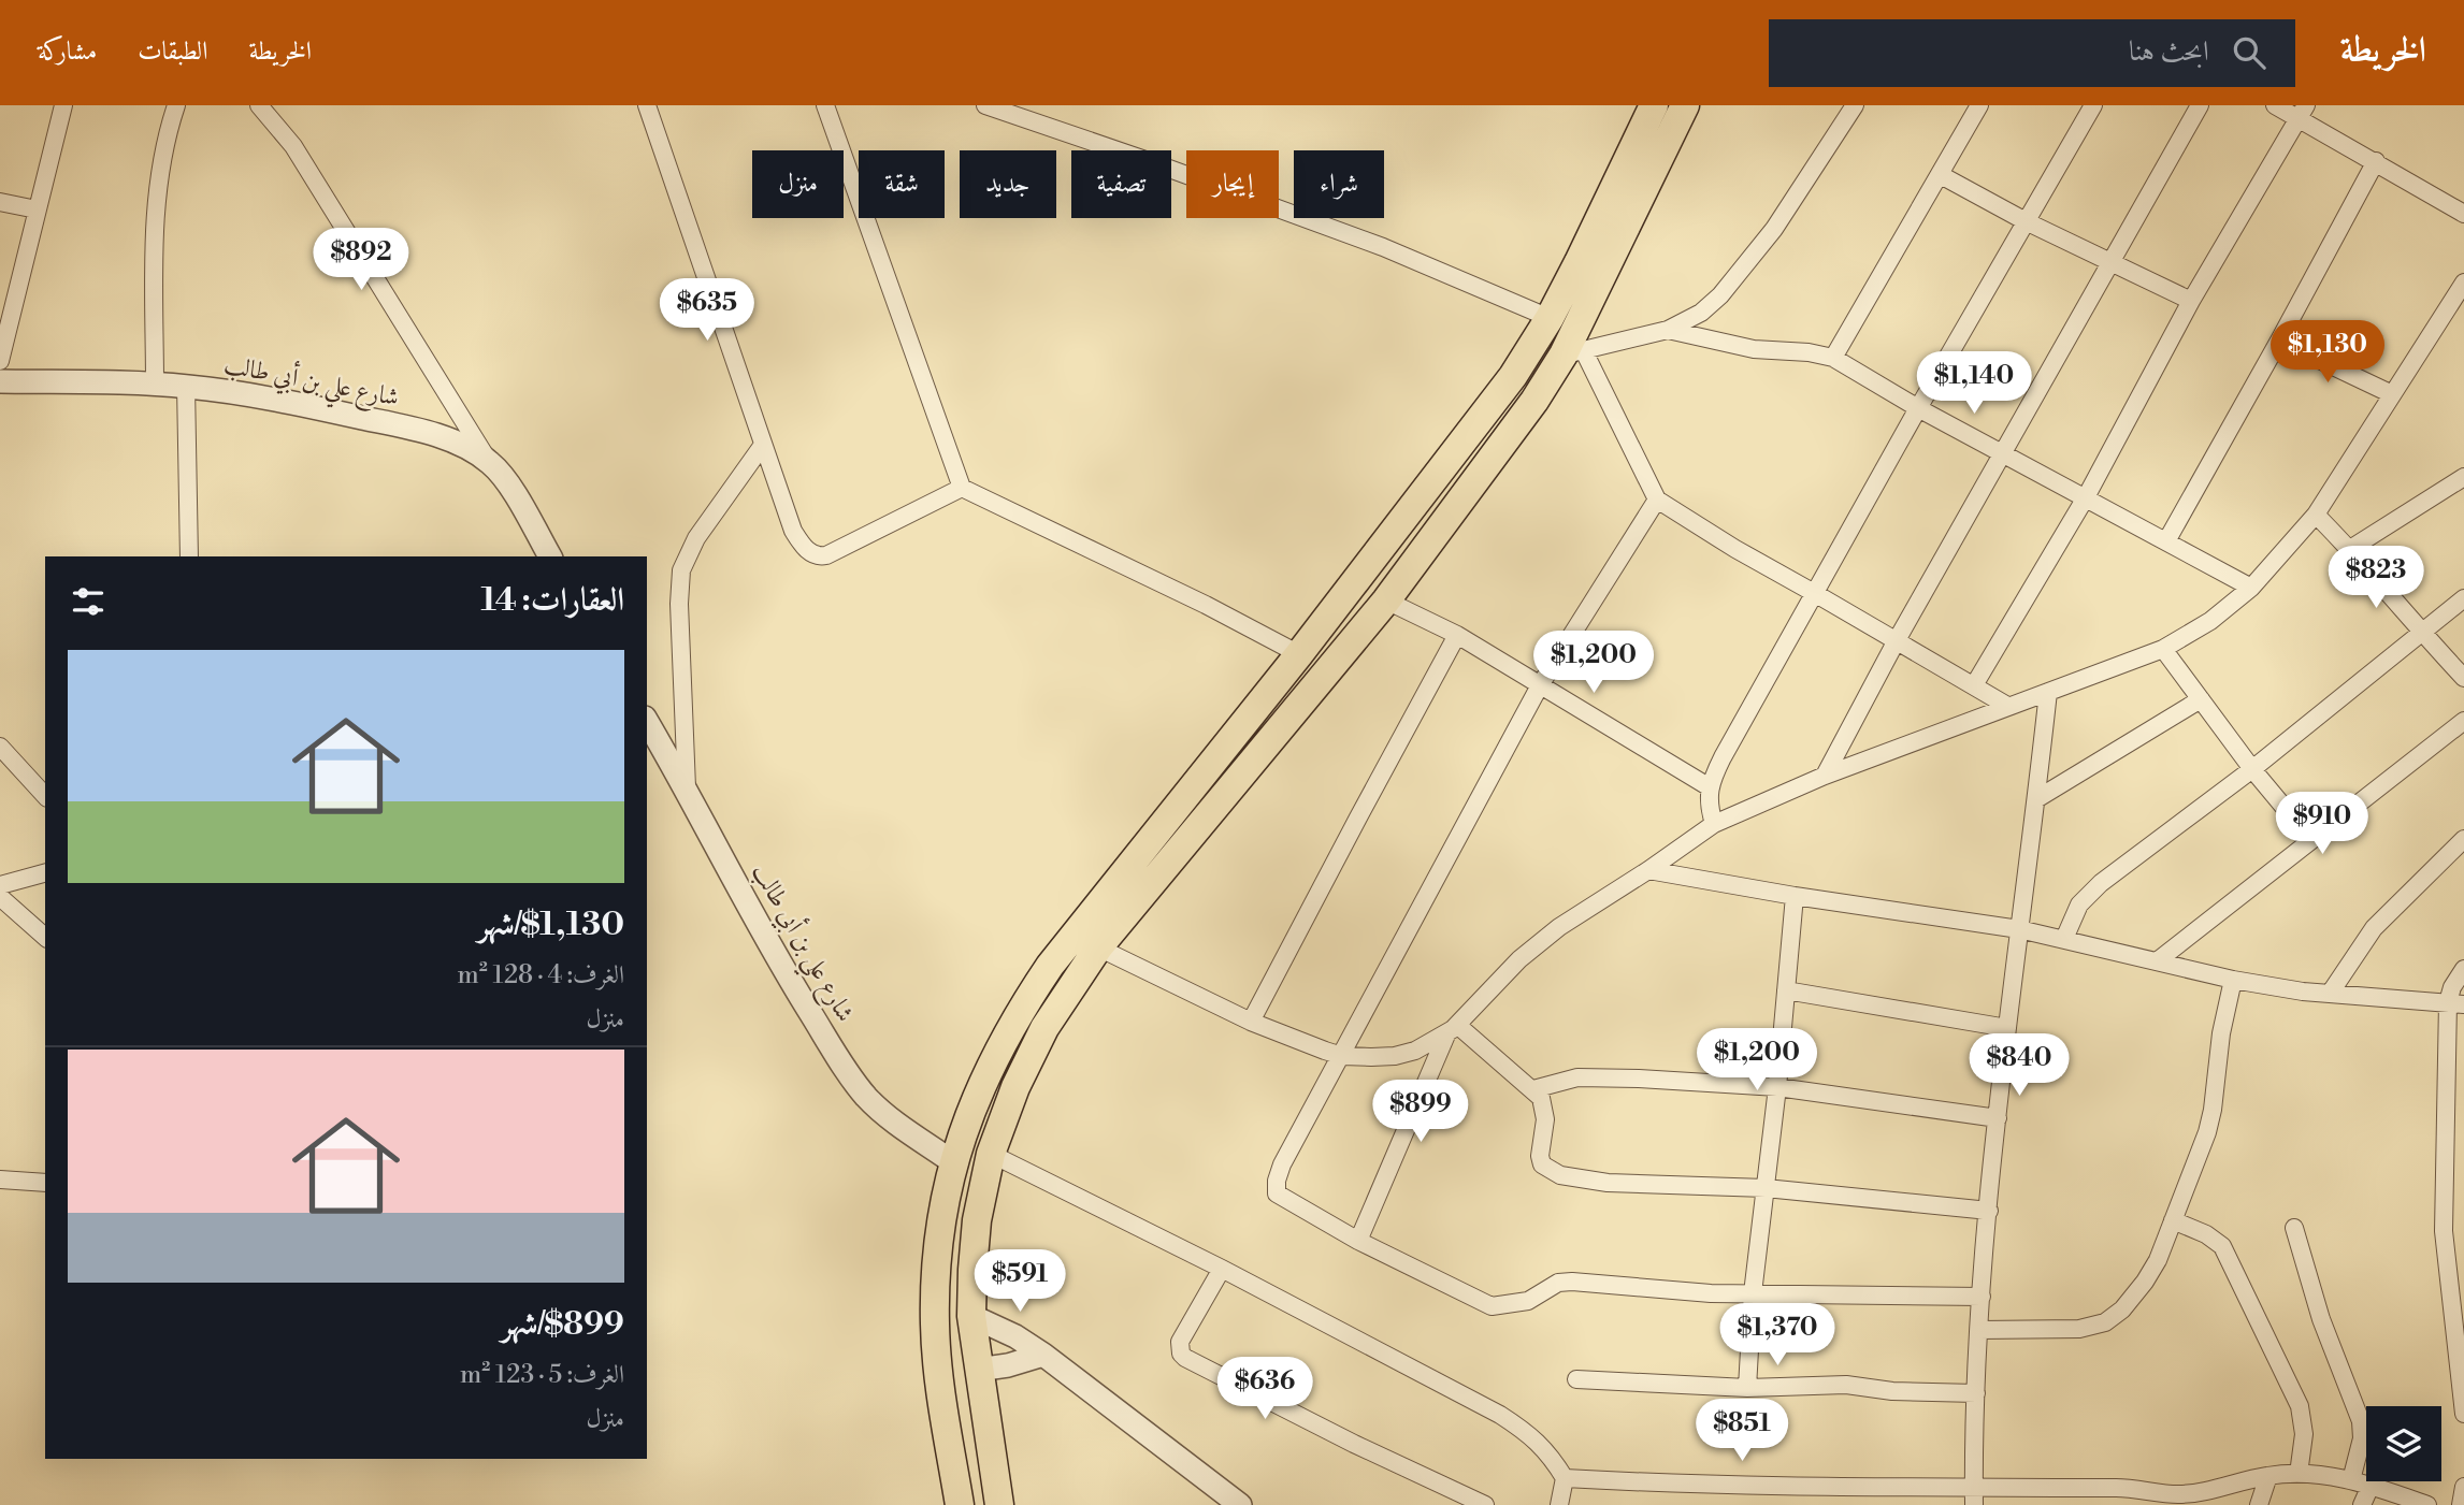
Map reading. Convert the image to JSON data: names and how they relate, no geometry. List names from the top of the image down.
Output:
{
  "streets": {
    "street": ["شارع علي بن أبي طالب"]
  },
  "page": {
    "header": "الخريطة",
    "search": "ابحث هنا",
    "nav": ["الخريطة", "الطبقات", "مشاركة"],
    "chip": [
      "شراء",
      "إيجار",
      "تصفية",
      "جديد",
      "شقة",
      "منزل"
    ],
    "price": [
      "$892",
      "$635",
      "$1,130",
      "$1,140",
      "$823",
      "$1,200",
      "$910",
      "$1,200",
      "$840",
      "$899",
      "$591",
      "$1,370",
      "$636",
      "$851"
    ],
    "heading": "العقارات: 14",
    "list": [
      {
        "name": "$1,130/شهر",
        "note": "الغرف: 4 · 128 m² · منزل"
      },
      {
        "name": "$899/شهر",
        "note": "الغرف: 5 · 123 m² · منزل"
      }
    ]
  }
}
